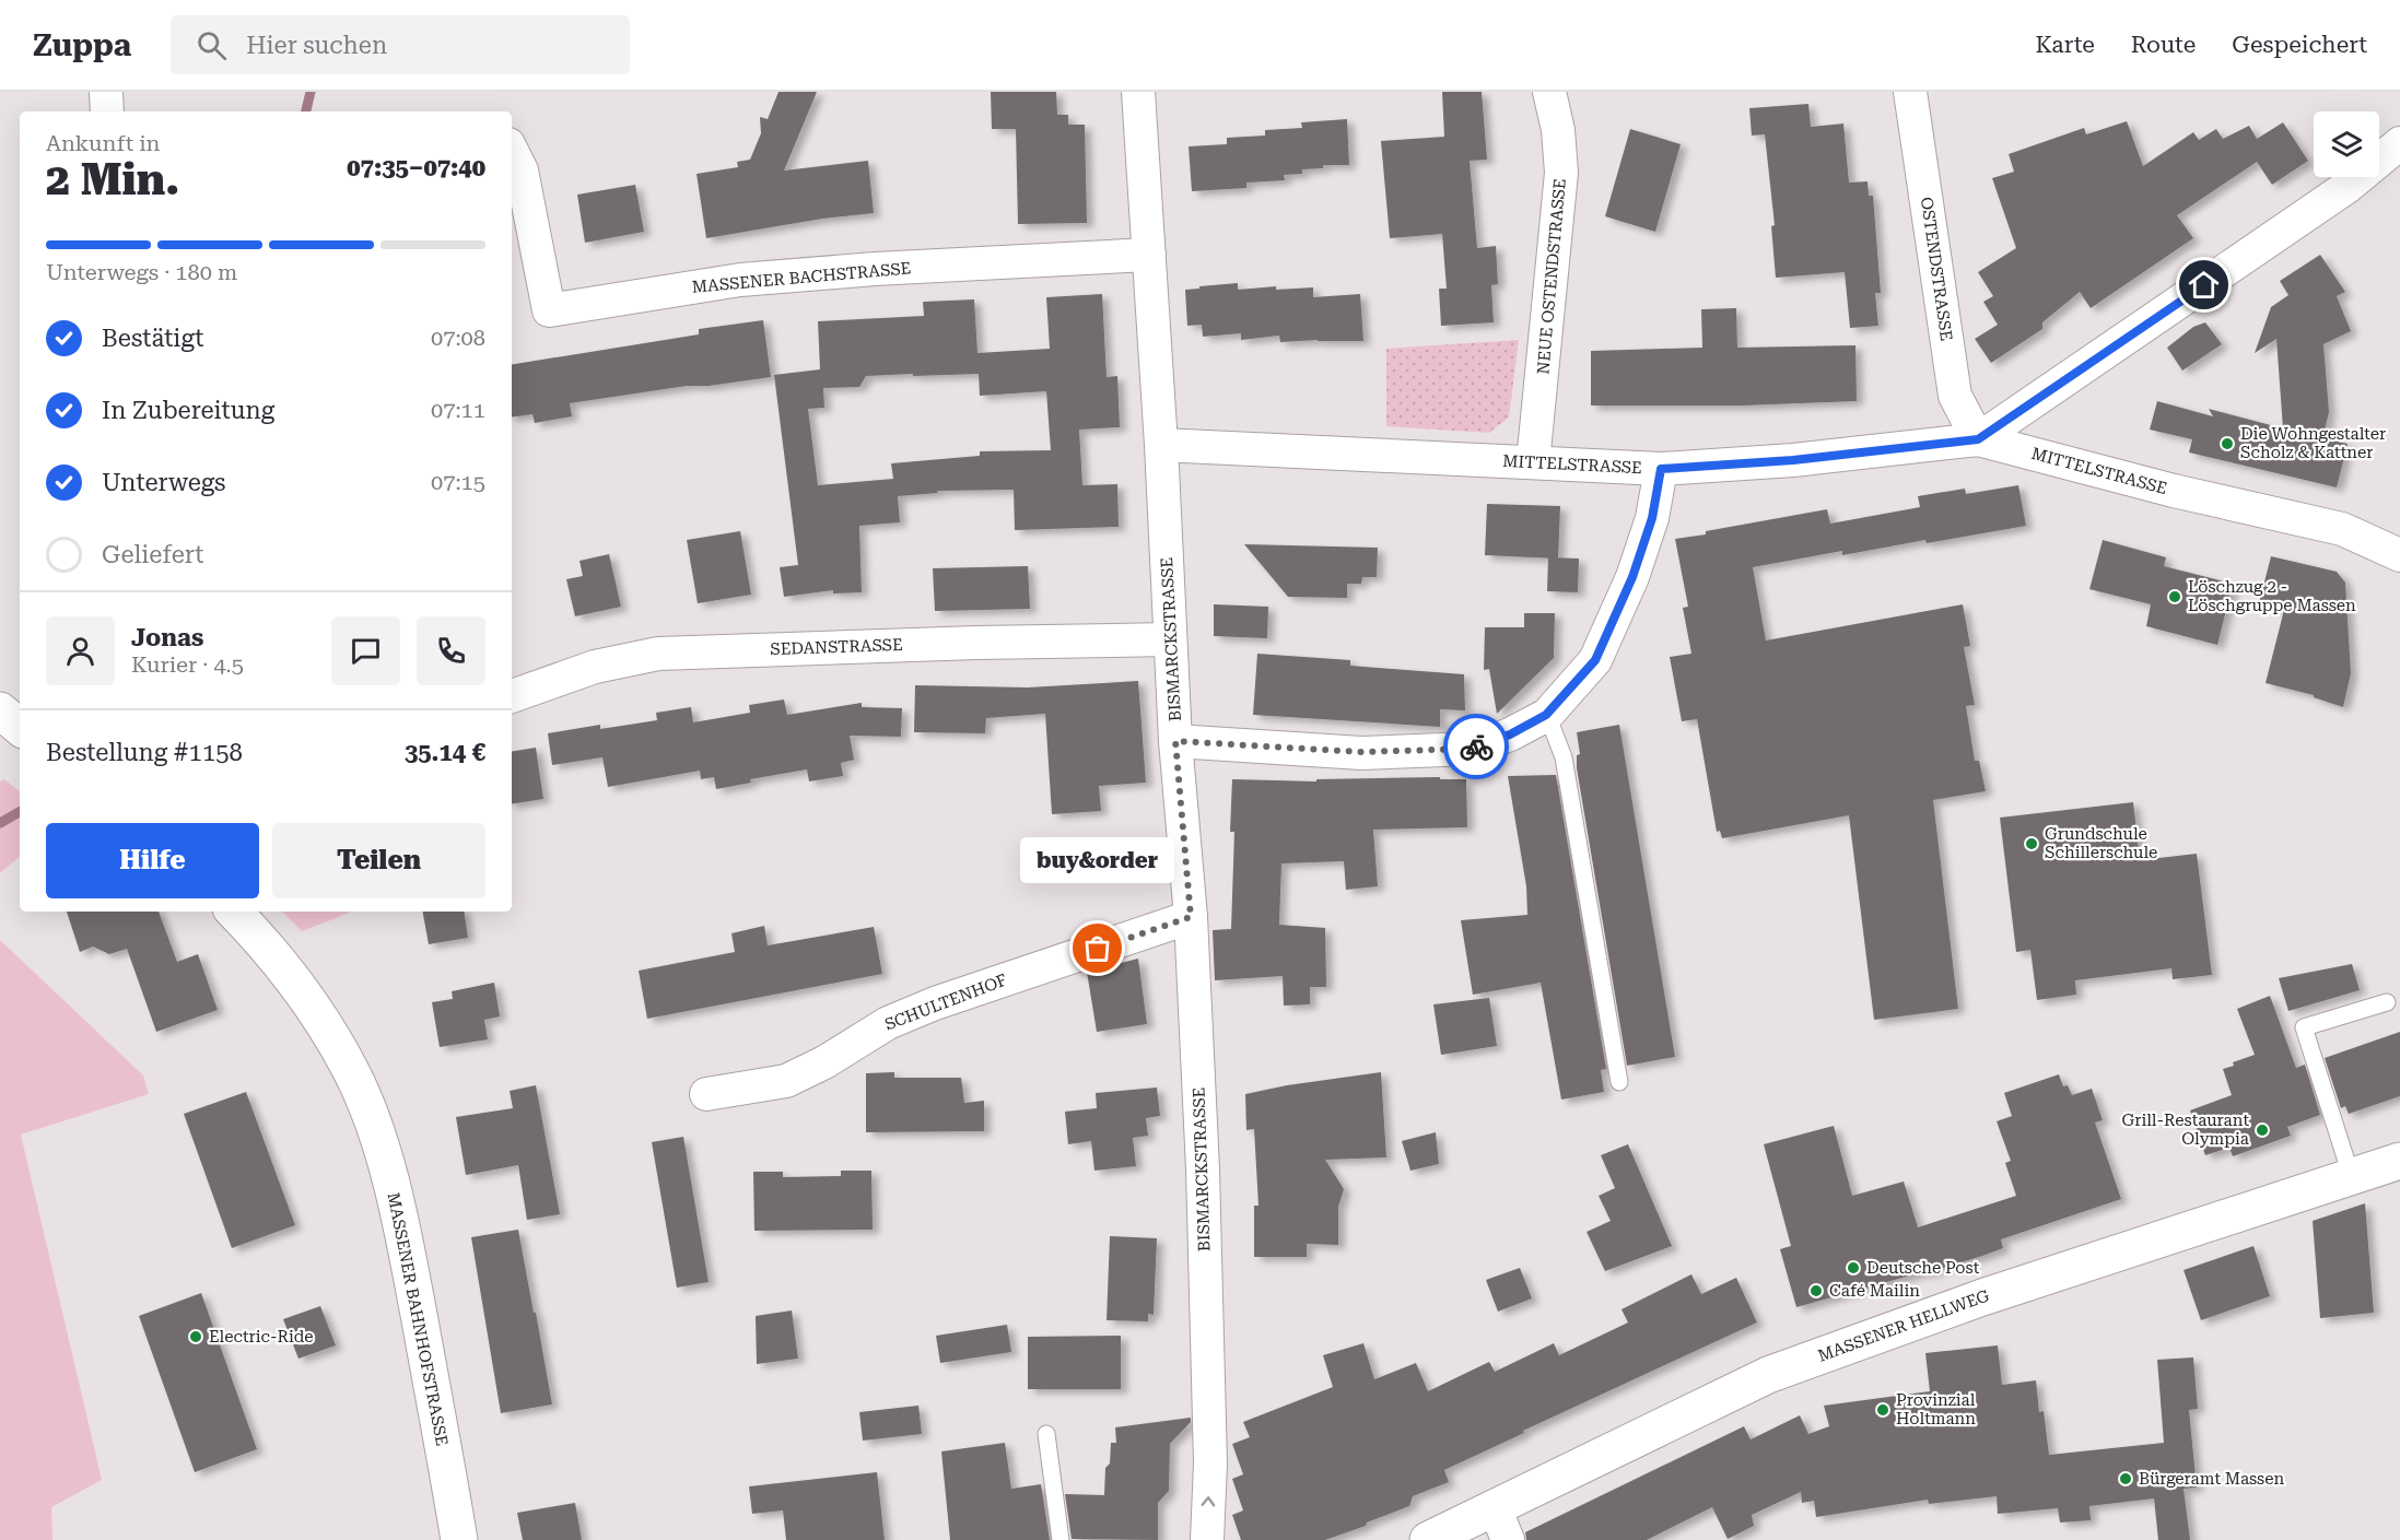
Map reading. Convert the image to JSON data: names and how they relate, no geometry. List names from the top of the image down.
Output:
{
  "streets": {
    "main road": ["MASSENER BAHNHOFSTRASSE", "MASSENER HELLWEG"],
    "street": [
      "OSTENDSTRASSE",
      "NEUE OSTENDSTRASSE",
      "MASSENER BACHSTRASSE",
      "MITTELSTRASSE",
      "BISMARCKSTRASSE",
      "SEDANSTRASSE",
      "SCHULTENHOF"
    ]
  },
  "crossings": [
    ["OSTENDSTRASSE", "MITTELSTRASSE"],
    ["NEUE OSTENDSTRASSE", "MITTELSTRASSE"],
    ["MASSENER BACHSTRASSE", "BISMARCKSTRASSE"],
    ["MITTELSTRASSE", "BISMARCKSTRASSE"],
    ["BISMARCKSTRASSE", "SEDANSTRASSE"],
    ["BISMARCKSTRASSE", "SCHULTENHOF"]
  ],
  "one_way": ["BISMARCKSTRASSE"],
  "places": [
    "Die Wohngestalter Scholz & Kattner",
    "Löschzug 2 - Löschgruppe Massen",
    "Grundschule Schillerschule",
    "buy&order",
    "Grill-Restaurant Olympia",
    "Deutsche Post",
    "Café Mailin",
    "Electric-Ride",
    "Provinzial Holtmann",
    "Bürgeramt Massen"
  ],
  "page": {
    "header": "Zuppa",
    "search": "Hier suchen",
    "nav": ["Karte", "Route", "Gespeichert"],
    "heading": ["2 Min.", "Ankunft in", "07:35–07:40"],
    "panel": [
      "Jonas",
      "Kurier · 4.5",
      "Bestellung #1158",
      "35.14 €"
    ],
    "bar": "Unterwegs · 180 m",
    "list": [
      ["Bestätigt", "07:08"],
      ["In Zubereitung", "07:11"],
      ["Unterwegs", "07:15"],
      "Geliefert"
    ],
    "buttons": ["Hilfe", "Teilen"],
    "bubble": "buy&order"
  }
}
